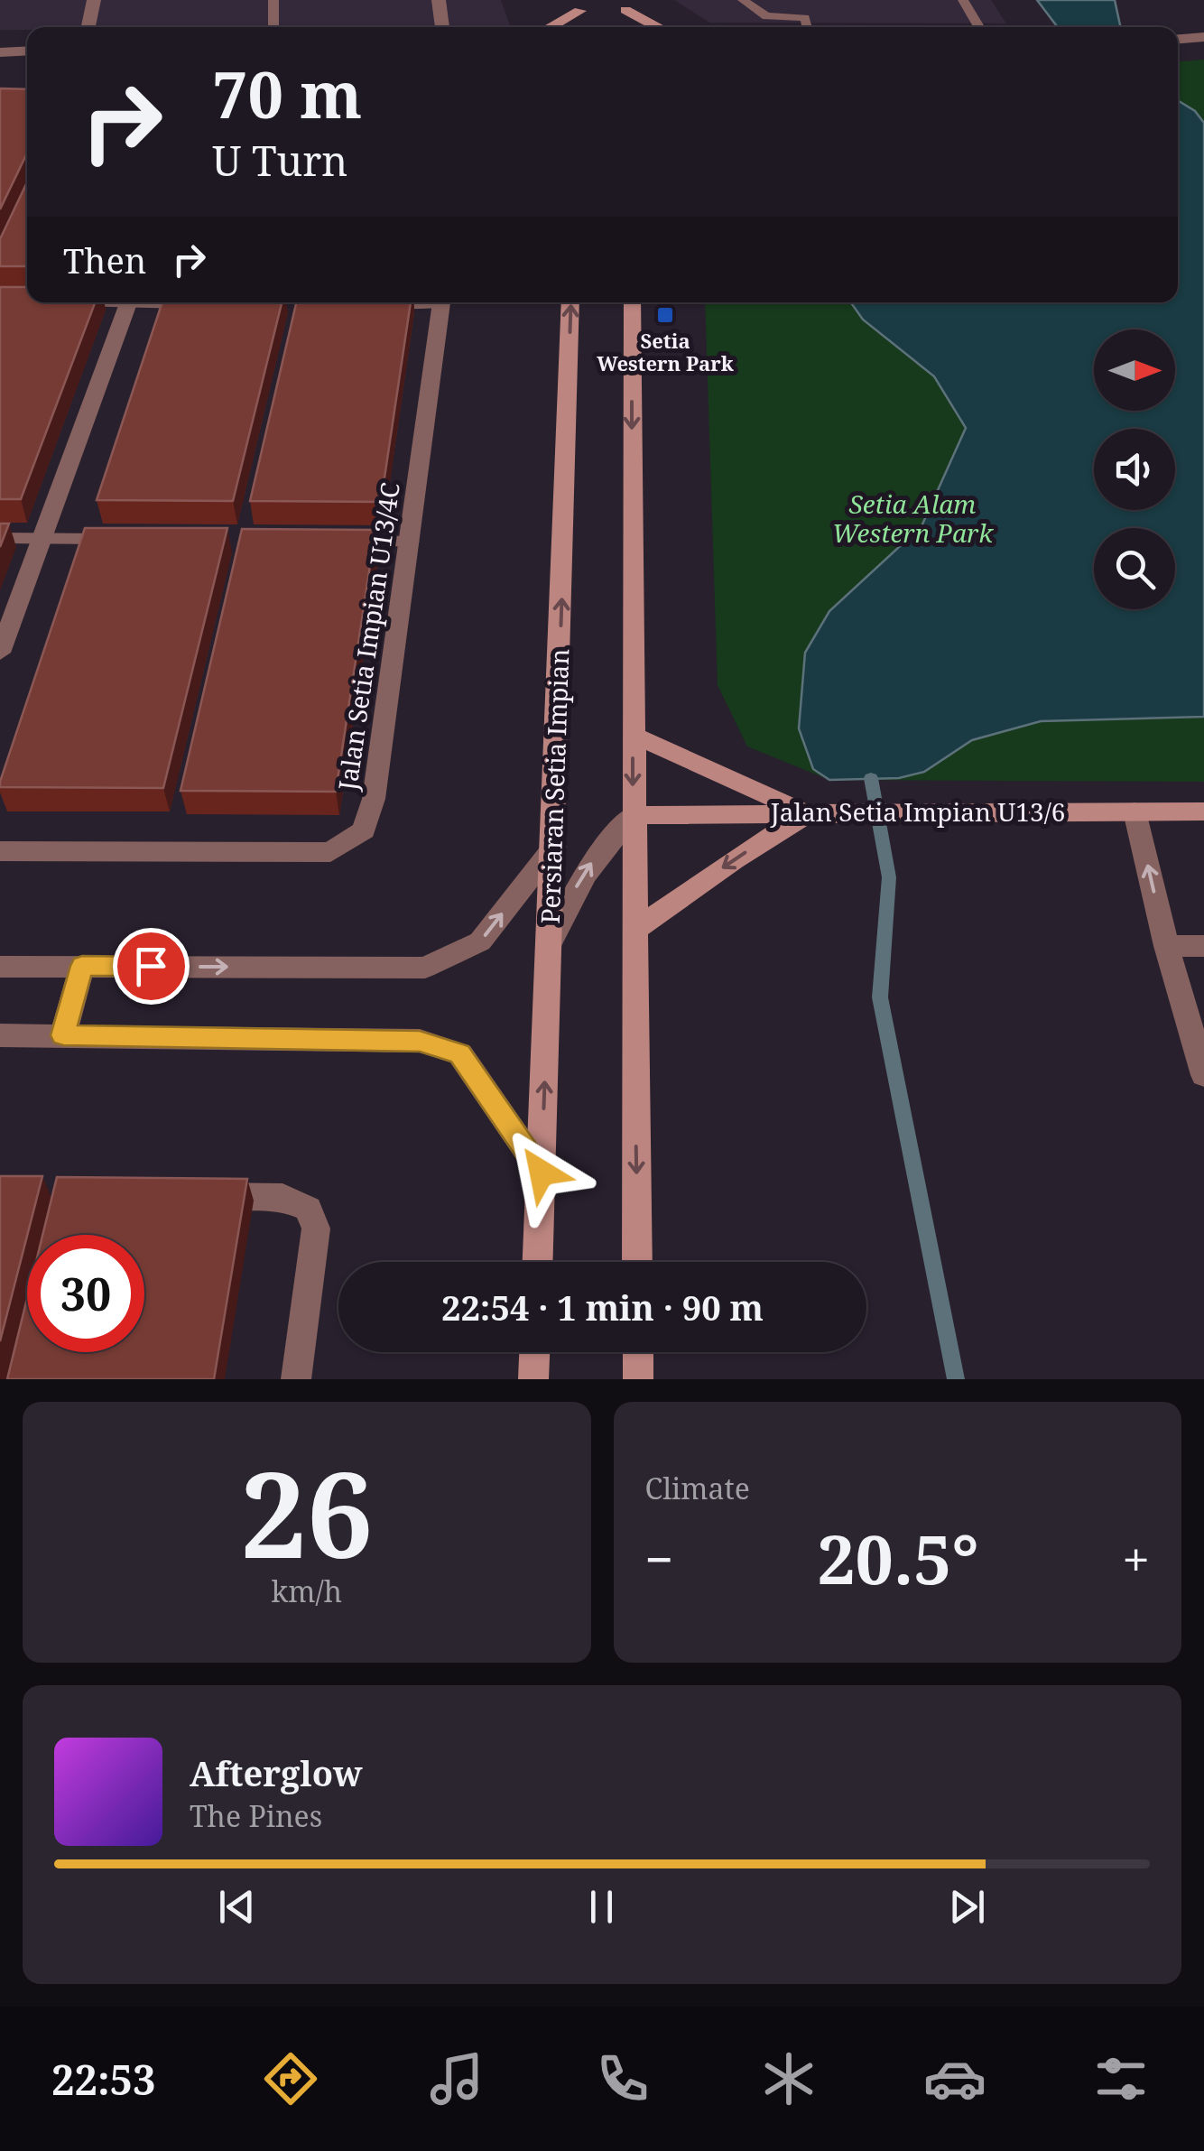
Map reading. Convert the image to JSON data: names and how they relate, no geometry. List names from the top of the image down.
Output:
{
  "streets": {
    "street": ["Jalan Setia Impian U13/4C", "Persiaran Setia Impian", "Jalan Setia Impian U13/6"]
  },
  "parks": ["Setia Alam Western Park"],
  "places": {
    "transit": ["Setia Western Park"]
  },
  "north": "right",
  "page": {
    "turn": ["70 m", "U Turn"],
    "then": "Then",
    "limit": "30",
    "trip": "22:54 · 1 min · 90 m",
    "tile": [
      ["26", "km/h"],
      "Climate"
    ],
    "heat": ["−", "20.5°", "+"],
    "song": ["Afterglow", "The Pines"],
    "tabs": "22:53"
  }
}
